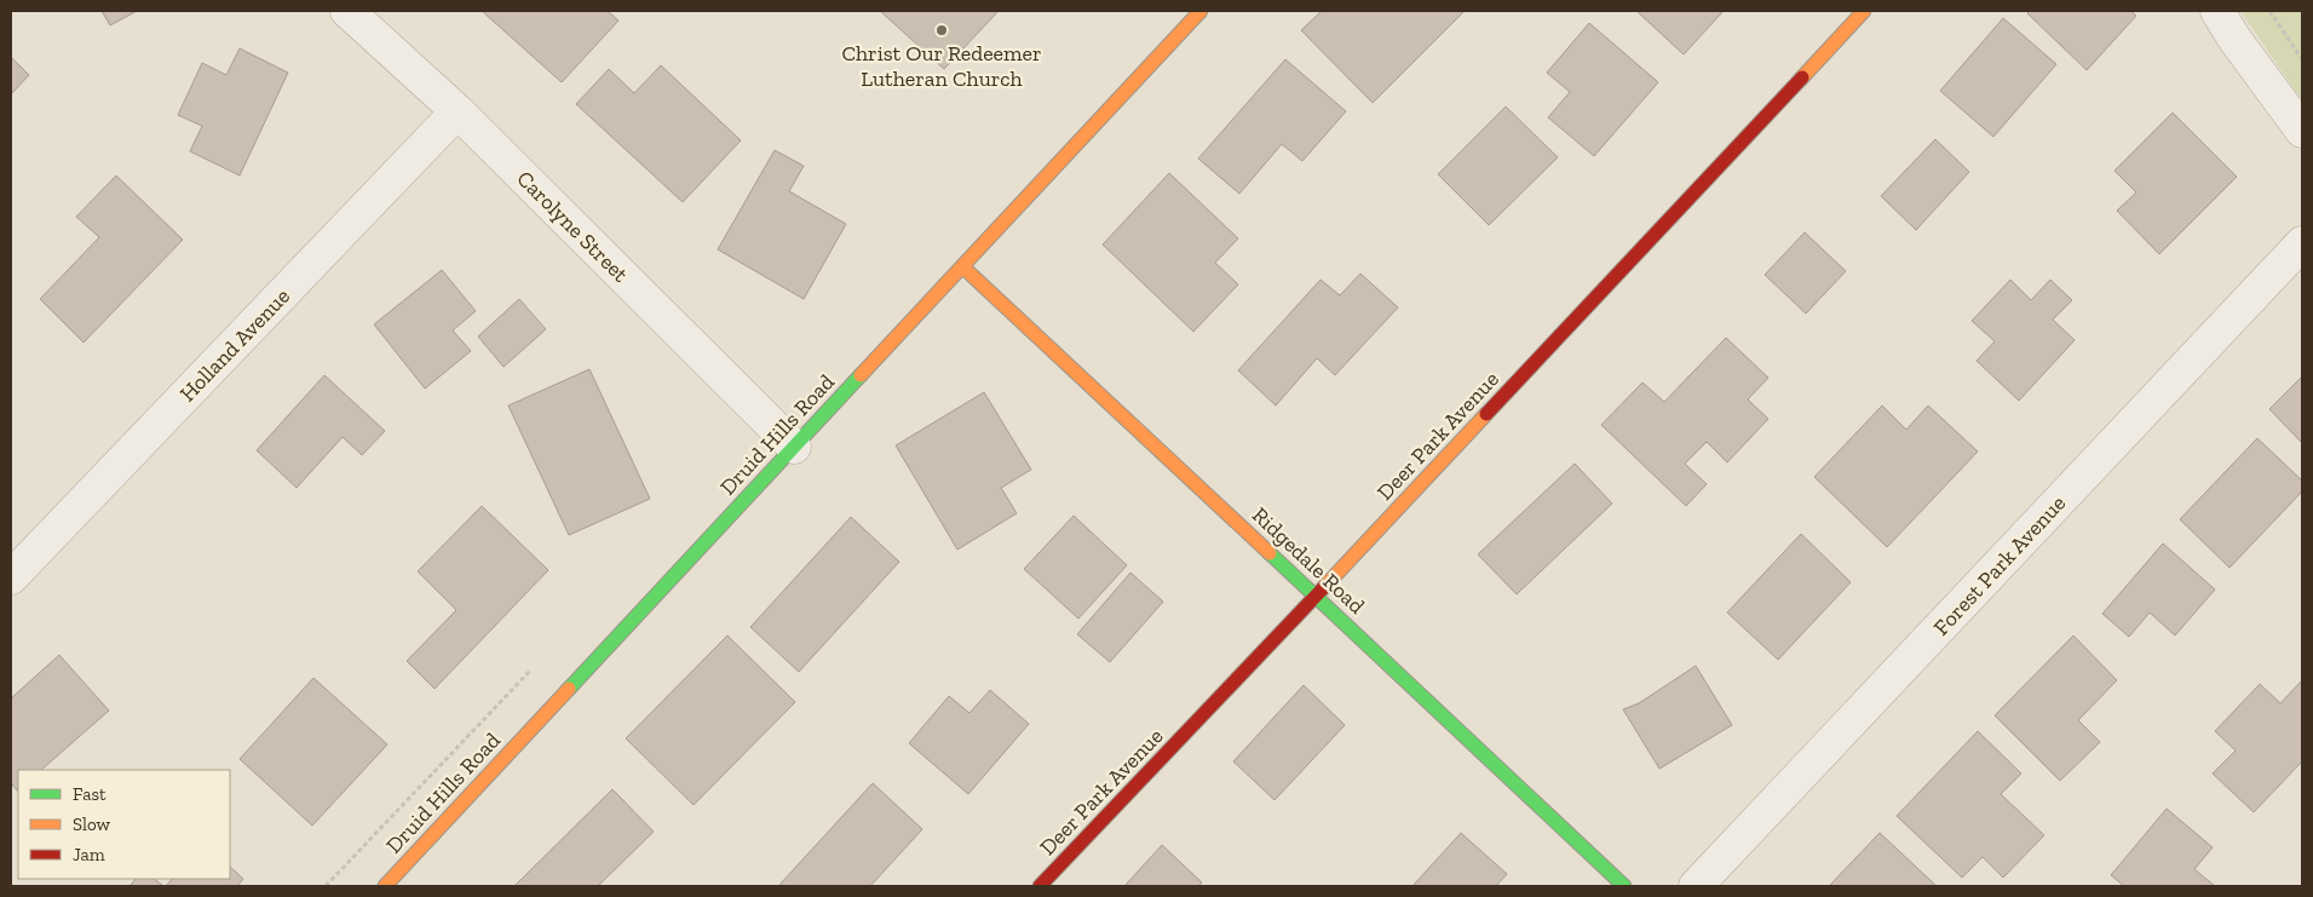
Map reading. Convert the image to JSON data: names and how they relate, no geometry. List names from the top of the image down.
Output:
{
  "streets": {
    "street": [
      "Carolyne Street",
      "Holland Avenue",
      "Druid Hills Road",
      "Deer Park Avenue",
      "Ridgedale Road",
      "Forest Park Avenue"
    ]
  },
  "crossings": [
    ["Carolyne Street", "Holland Avenue"],
    ["Carolyne Street", "Druid Hills Road"],
    ["Druid Hills Road", "Ridgedale Road"],
    ["Deer Park Avenue", "Ridgedale Road"]
  ],
  "places": ["Christ Our Redeemer Lutheran Church"],
  "legend": ["Fast", "Slow", "Jam"]
}
